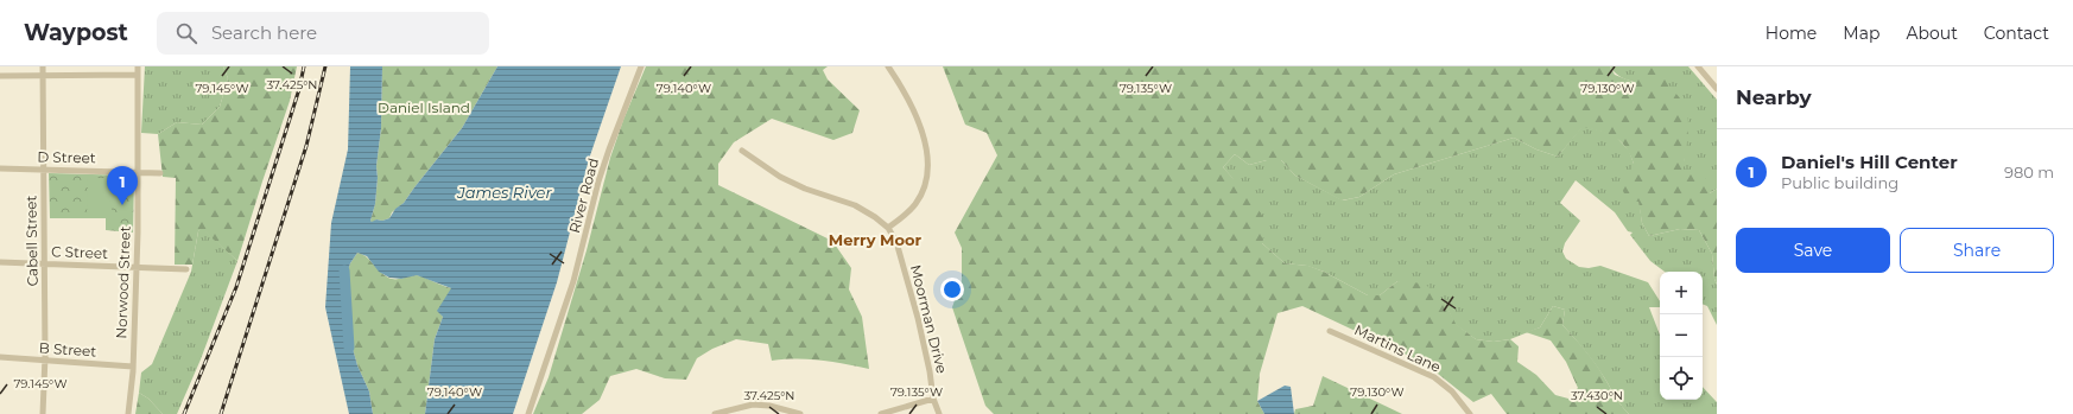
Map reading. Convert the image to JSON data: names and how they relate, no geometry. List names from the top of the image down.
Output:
{
  "streets": {
    "street": [
      "D Street",
      "River Road",
      "Cabell Street",
      "C Street",
      "Norwood Street",
      "Moorman Drive",
      "Martins Lane",
      "B Street"
    ]
  },
  "crossings": [
    ["D Street", "Cabell Street"],
    ["D Street", "Norwood Street"],
    ["Cabell Street", "C Street"],
    ["Cabell Street", "B Street"],
    ["C Street", "Norwood Street"],
    ["Norwood Street", "B Street"]
  ],
  "districts": ["Merry Moor"],
  "water": ["James River"],
  "parks": ["Daniel Island"],
  "page": {
    "header": "Waypost",
    "search": "Search here",
    "nav": [
      "Home",
      "Map",
      "About",
      "Contact"
    ],
    "heading": "Nearby",
    "list": [
      {
        "mark": "1",
        "name": "Daniel's Hill Center",
        "note": "Public building",
        "value": "980 m"
      }
    ],
    "pins": "1",
    "buttons": ["Save", "Share"],
    "map_buttons": ["+", "−"]
  },
  "coordinates": [
    "37.425°N",
    "79.145°W",
    "79.140°W",
    "79.135°W",
    "79.130°W",
    "37.430°N"
  ]
}
